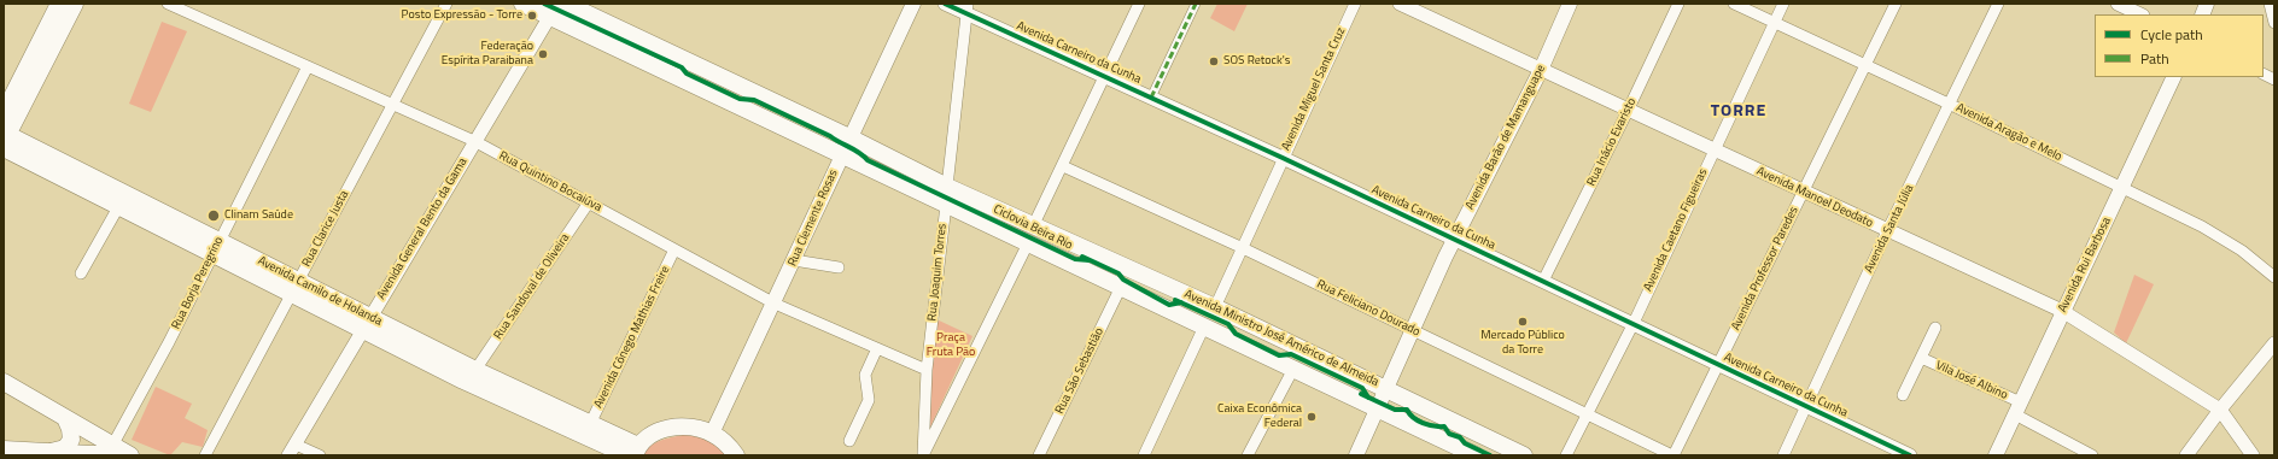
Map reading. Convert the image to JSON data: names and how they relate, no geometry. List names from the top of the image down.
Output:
{
  "streets": {
    "main road": [
      "Avenida Barão de Mamanguape",
      "Rua Clemente Rosas",
      "Avenida Rui Barbosa",
      "Avenida Camilo de Holanda",
      "Avenida Ministro José Américo de Almeida"
    ],
    "street": [
      "Avenida Carneiro da Cunha",
      "Avenida Miguel Santa Cruz",
      "Avenida Aragão e Melo",
      "Rua Inácio Evaristo",
      "Rua Quintino Bocaiúva",
      "Avenida Manoel Deodato",
      "Rua Clarice Justa",
      "Avenida General Bento da Gama",
      "Avenida Santa Júlia",
      "Avenida Caetano Figueiras",
      "Avenida Professor Paredes",
      "Rua Joaquim Torres",
      "Rua Borja Peregrino",
      "Rua Sandoval de Oliveira",
      "Rua Feliciano Dourado",
      "Avenida Cônego Mathias Freire",
      "Rua São Sebastião",
      "Vila José Albino"
    ],
    "cycle path": ["Ciclovia Beira Rio"]
  },
  "crossings": [
    ["Avenida Carneiro da Cunha", "Avenida Miguel Santa Cruz"],
    ["Avenida Carneiro da Cunha", "Avenida Barão de Mamanguape"],
    ["Avenida Carneiro da Cunha", "Rua Inácio Evaristo"],
    ["Avenida Carneiro da Cunha", "Avenida Santa Júlia"],
    ["Avenida Carneiro da Cunha", "Avenida Caetano Figueiras"],
    ["Avenida Carneiro da Cunha", "Avenida Professor Paredes"],
    ["Avenida Miguel Santa Cruz", "Rua Feliciano Dourado"],
    ["Avenida Miguel Santa Cruz", "Avenida Ministro José Américo de Almeida"],
    ["Avenida Aragão e Melo", "Avenida Santa Júlia"],
    ["Avenida Aragão e Melo", "Avenida Caetano Figueiras"],
    ["Avenida Aragão e Melo", "Avenida Rui Barbosa"],
    ["Avenida Aragão e Melo", "Avenida Professor Paredes"],
    ["Avenida Barão de Mamanguape", "Avenida Manoel Deodato"],
    ["Avenida Barão de Mamanguape", "Rua Feliciano Dourado"],
    ["Avenida Barão de Mamanguape", "Avenida Ministro José Américo de Almeida"],
    ["Rua Inácio Evaristo", "Avenida Manoel Deodato"],
    ["Rua Quintino Bocaiúva", "Rua Clemente Rosas"],
    ["Rua Quintino Bocaiúva", "Rua Clarice Justa"],
    ["Rua Quintino Bocaiúva", "Avenida General Bento da Gama"],
    ["Rua Quintino Bocaiúva", "Rua Joaquim Torres"],
    ["Rua Quintino Bocaiúva", "Rua Borja Peregrino"],
    ["Rua Quintino Bocaiúva", "Rua Sandoval de Oliveira"],
    ["Rua Quintino Bocaiúva", "Avenida Cônego Mathias Freire"],
    ["Avenida Manoel Deodato", "Avenida Santa Júlia"],
    ["Avenida Manoel Deodato", "Avenida Caetano Figueiras"],
    ["Avenida Manoel Deodato", "Avenida Rui Barbosa"],
    ["Avenida Manoel Deodato", "Avenida Professor Paredes"],
    ["Rua Clemente Rosas", "Avenida Ministro José Américo de Almeida"],
    ["Rua Clarice Justa", "Avenida Camilo de Holanda"],
    ["Avenida General Bento da Gama", "Avenida Camilo de Holanda"],
    ["Avenida General Bento da Gama", "Avenida Ministro José Américo de Almeida"],
    ["Avenida Caetano Figueiras", "Rua Feliciano Dourado"],
    ["Avenida Rui Barbosa", "Vila José Albino"],
    ["Avenida Professor Paredes", "Rua Feliciano Dourado"],
    ["Rua Joaquim Torres", "Avenida Ministro José Américo de Almeida"],
    ["Rua Borja Peregrino", "Avenida Camilo de Holanda"],
    ["Rua Sandoval de Oliveira", "Avenida Camilo de Holanda"],
    ["Avenida Camilo de Holanda", "Avenida Cônego Mathias Freire"],
    ["Avenida Ministro José Américo de Almeida", "Rua São Sebastião"]
  ],
  "districts": ["TORRE"],
  "parks": ["Praça Fruta Pão"],
  "places": [
    "Posto Expressão - Torre",
    "Federação Espírita Paraibana",
    "SOS Retock's",
    "Clinam Saúde",
    "Mercado Público da Torre",
    "Caixa Econômica Federal"
  ],
  "legend": ["Cycle path", "Path"]
}
